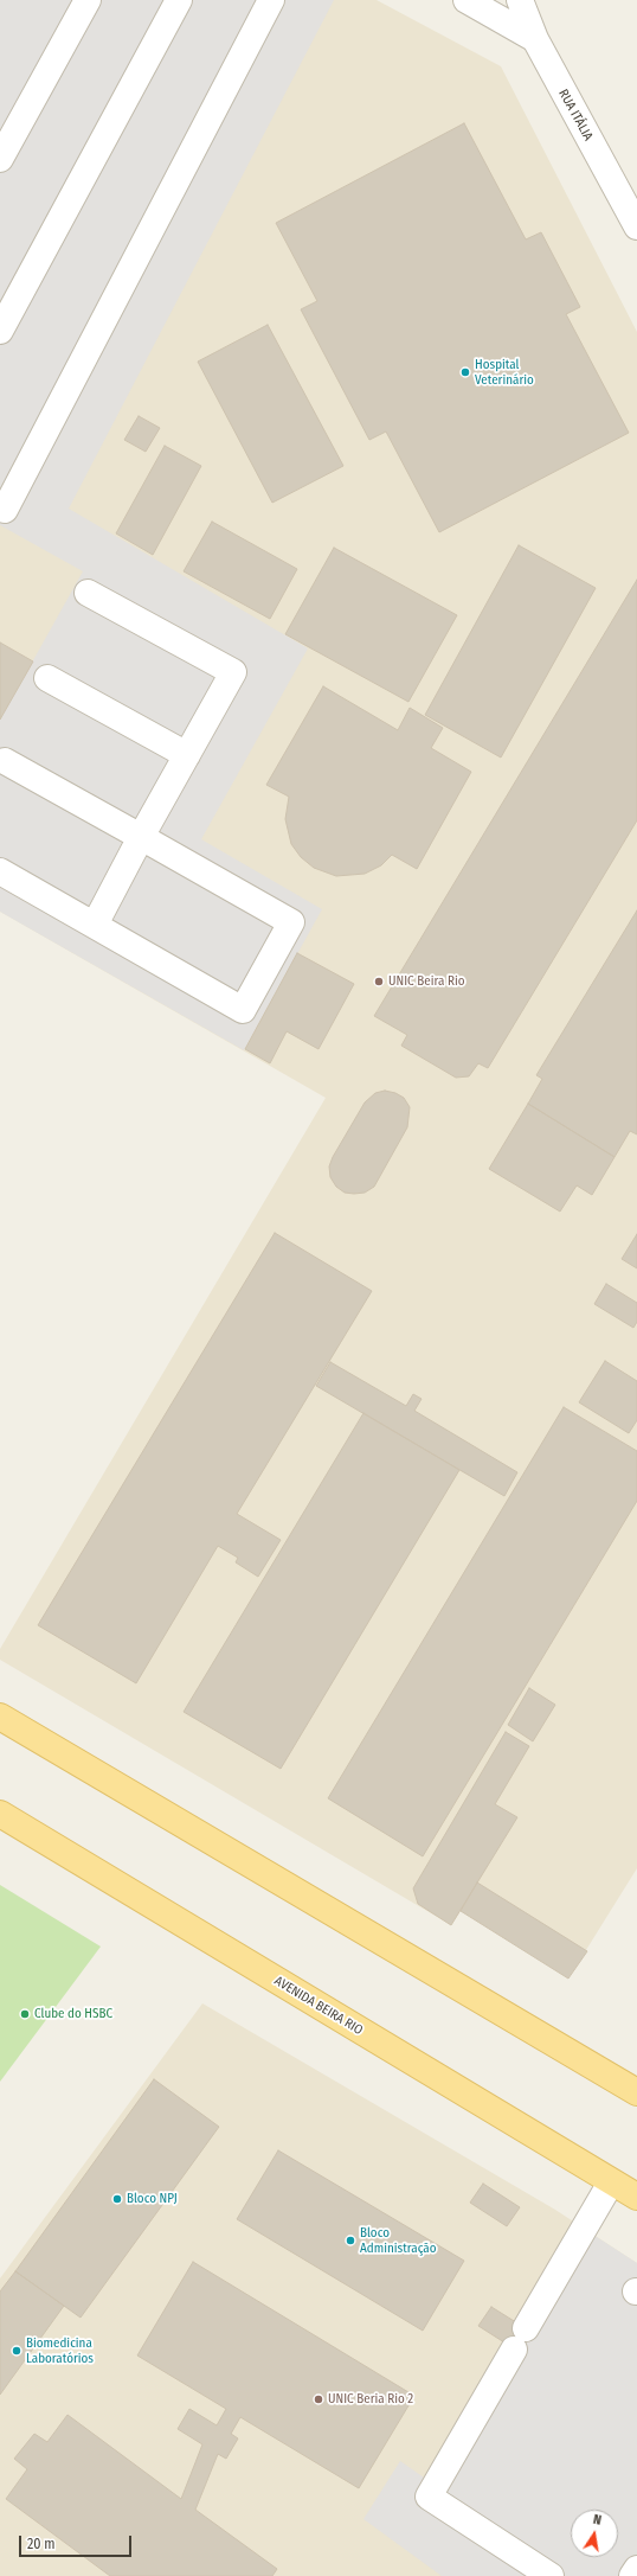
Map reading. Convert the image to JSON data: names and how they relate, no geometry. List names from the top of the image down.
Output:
{
  "streets": {
    "main road": ["AVENIDA BEIRA RIO"],
    "street": ["RUA ITÁLIA"]
  },
  "places": [
    "Hospital Veterinário",
    "UNIC Beira Rio",
    "Clube do HSBC",
    "Bloco NPJ",
    "Bloco Administração",
    "Biomedicina Laboratórios",
    "UNIC Beria Rio 2"
  ],
  "scale_bar": "20 m",
  "north": "top"
}
